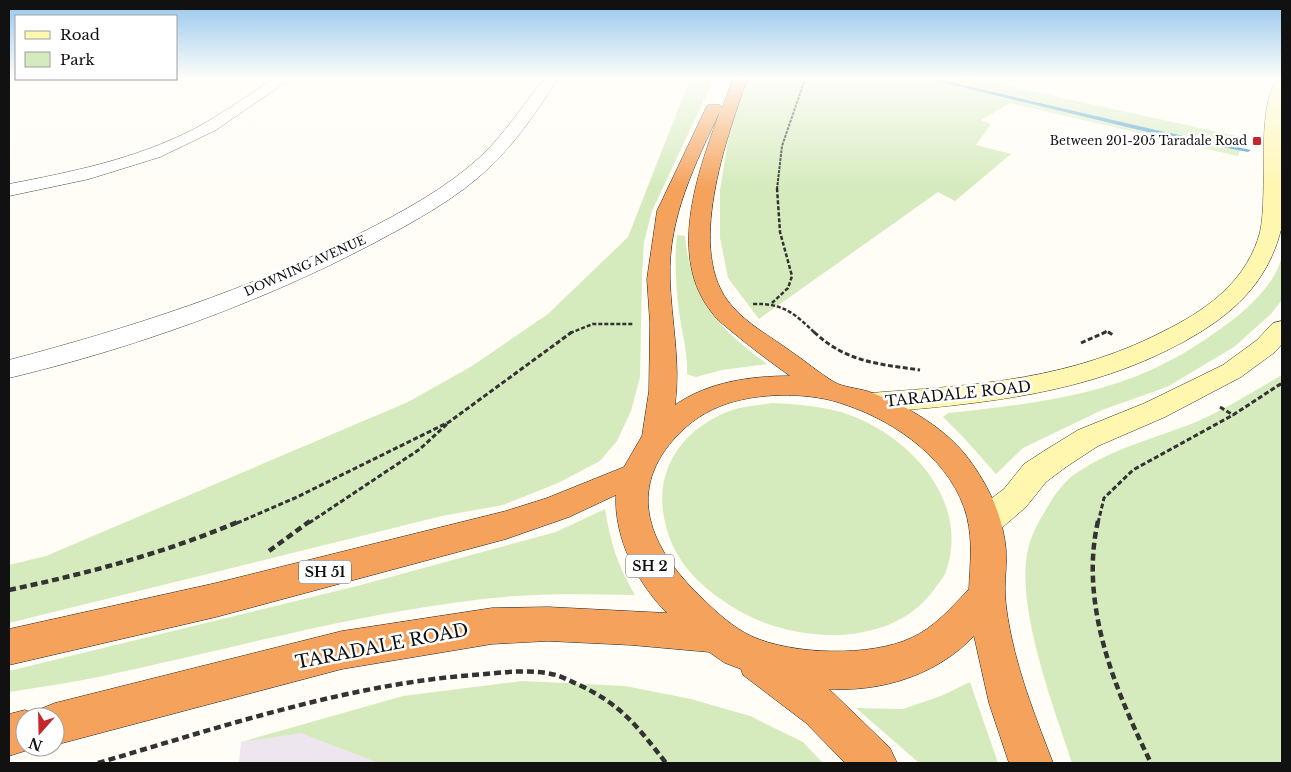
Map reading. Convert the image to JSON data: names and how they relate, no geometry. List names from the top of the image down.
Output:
{
  "streets": {
    "highway": ["TARADALE ROAD", "SH 2", "SH 51"],
    "street": ["DOWNING AVENUE"]
  },
  "crossings": [
    ["TARADALE ROAD", "SH 2"],
    ["SH 2", "SH 51"]
  ],
  "places": {
    "transit": ["Between 201-205 Taradale Road"]
  },
  "legend": ["Road", "Park"],
  "north": "bottom"
}
